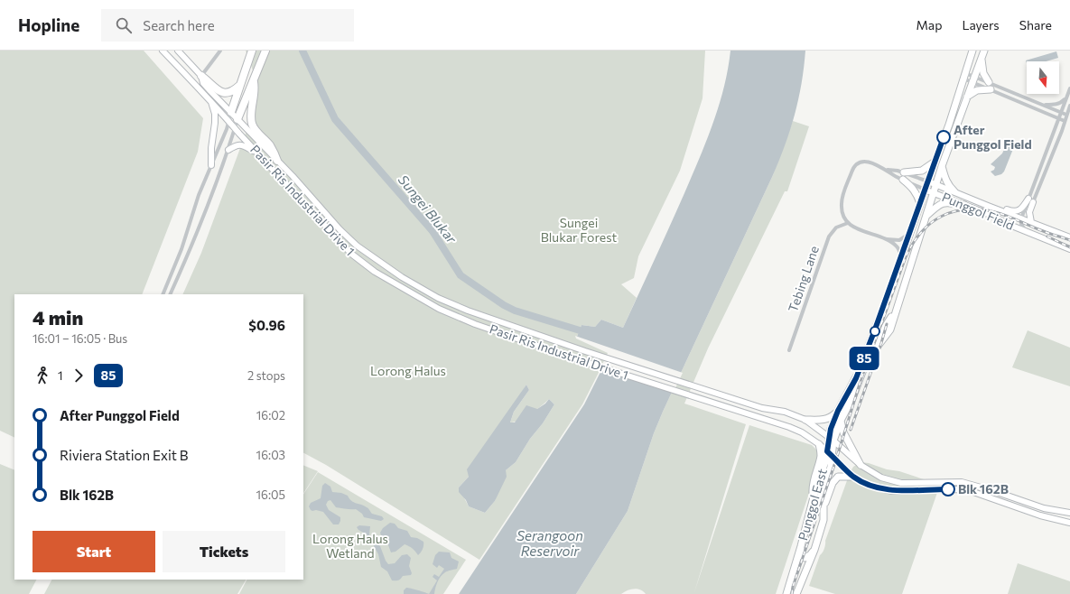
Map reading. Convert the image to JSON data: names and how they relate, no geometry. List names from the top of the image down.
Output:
{
  "streets": {
    "main road": ["Pasir Ris Industrial Drive 1", "Punggol Field", "Punggol East"],
    "street": ["Tebing Lane"]
  },
  "crossings": [
    ["Pasir Ris Industrial Drive 1", "Punggol East"],
    ["Punggol Field", "Tebing Lane"],
    ["Punggol Field", "Punggol East"],
    ["Tebing Lane", "Punggol East"]
  ],
  "water": ["Sungei Blukar", "Serangoon Reservoir"],
  "parks": ["Sungei Blukar Forest", "Lorong Halus", "Lorong Halus Wetland"],
  "places": ["After Punggol Field", "Blk 162B"],
  "lines": ["bus line 85"],
  "north": "bottom",
  "page": {
    "header": "Hopline",
    "search": "Search here",
    "nav": ["Map", "Layers", "Share"],
    "on_map": "85",
    "heading": ["4 min", "16:01 – 16:05 · Bus", "$0.96"],
    "legs": ["1", "85", "2 stops"],
    "list": [
      {
        "name": "After Punggol Field",
        "value": "16:02"
      },
      {
        "name": "Riviera Station Exit B",
        "value": "16:03"
      },
      {
        "name": "Blk 162B",
        "value": "16:05"
      }
    ],
    "buttons": ["Start", "Tickets"]
  }
}
